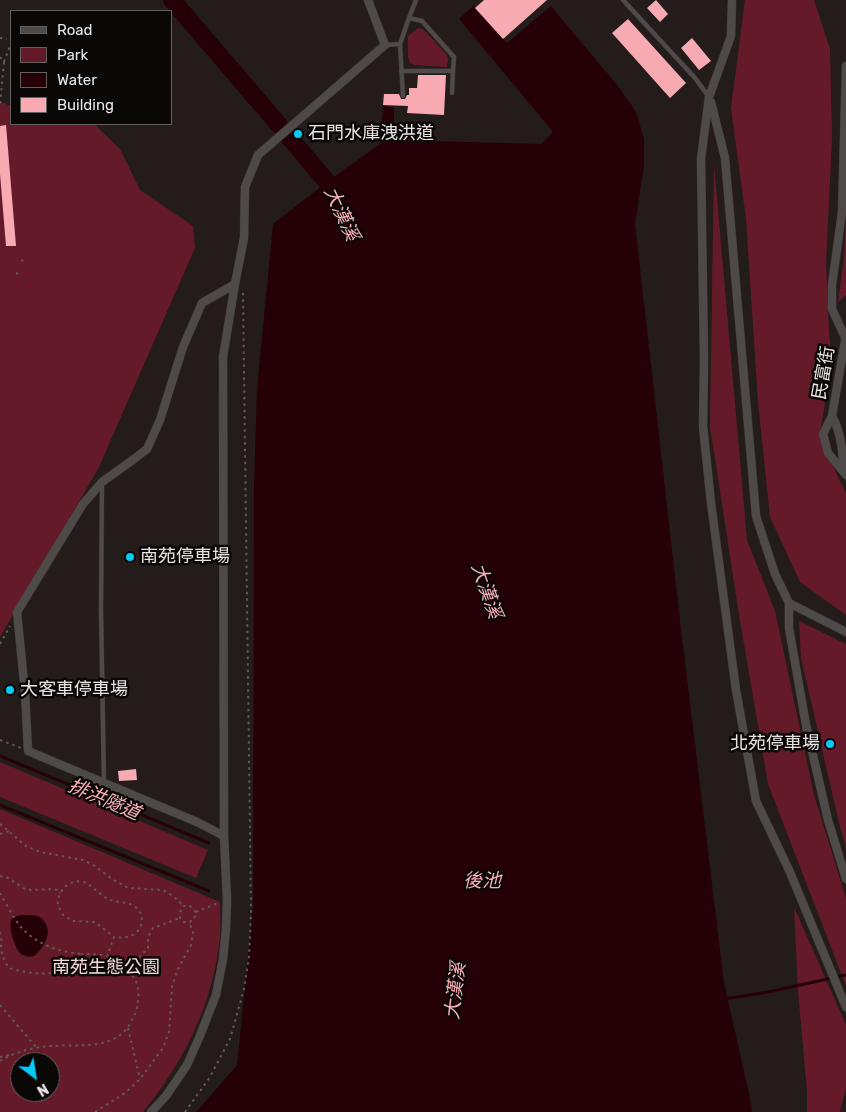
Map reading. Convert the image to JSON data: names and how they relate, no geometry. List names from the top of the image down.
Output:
{
  "streets": {
    "street": ["民富街"]
  },
  "water": ["大漢溪", "排洪隧道", "後池"],
  "parks": ["南苑生態公園"],
  "places": [
    "石門水庫洩洪道",
    "南苑停車場",
    "大客車停車場",
    "北苑停車場"
  ],
  "legend": [
    "Road",
    "Park",
    "Water",
    "Building"
  ],
  "north": "bottom right"
}
